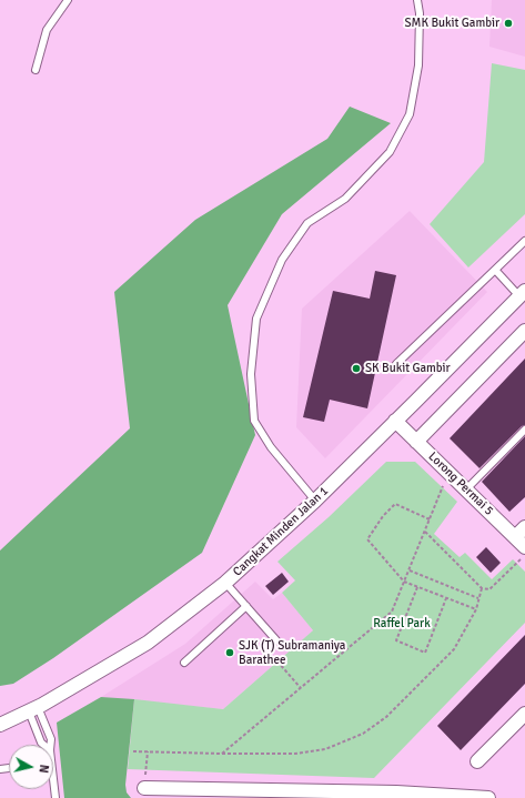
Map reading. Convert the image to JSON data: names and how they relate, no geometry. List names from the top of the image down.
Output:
{
  "streets": {
    "street": ["Lorong Permai 5", "Cangkat Minden Jalan 1"]
  },
  "crossings": [
    ["Lorong Permai 5", "Cangkat Minden Jalan 1"]
  ],
  "parks": ["Raffel Park"],
  "places": ["SMK Bukit Gambir", "SK Bukit Gambir", "SJK (T) Subramaniya Barathee"],
  "north": "right"
}
